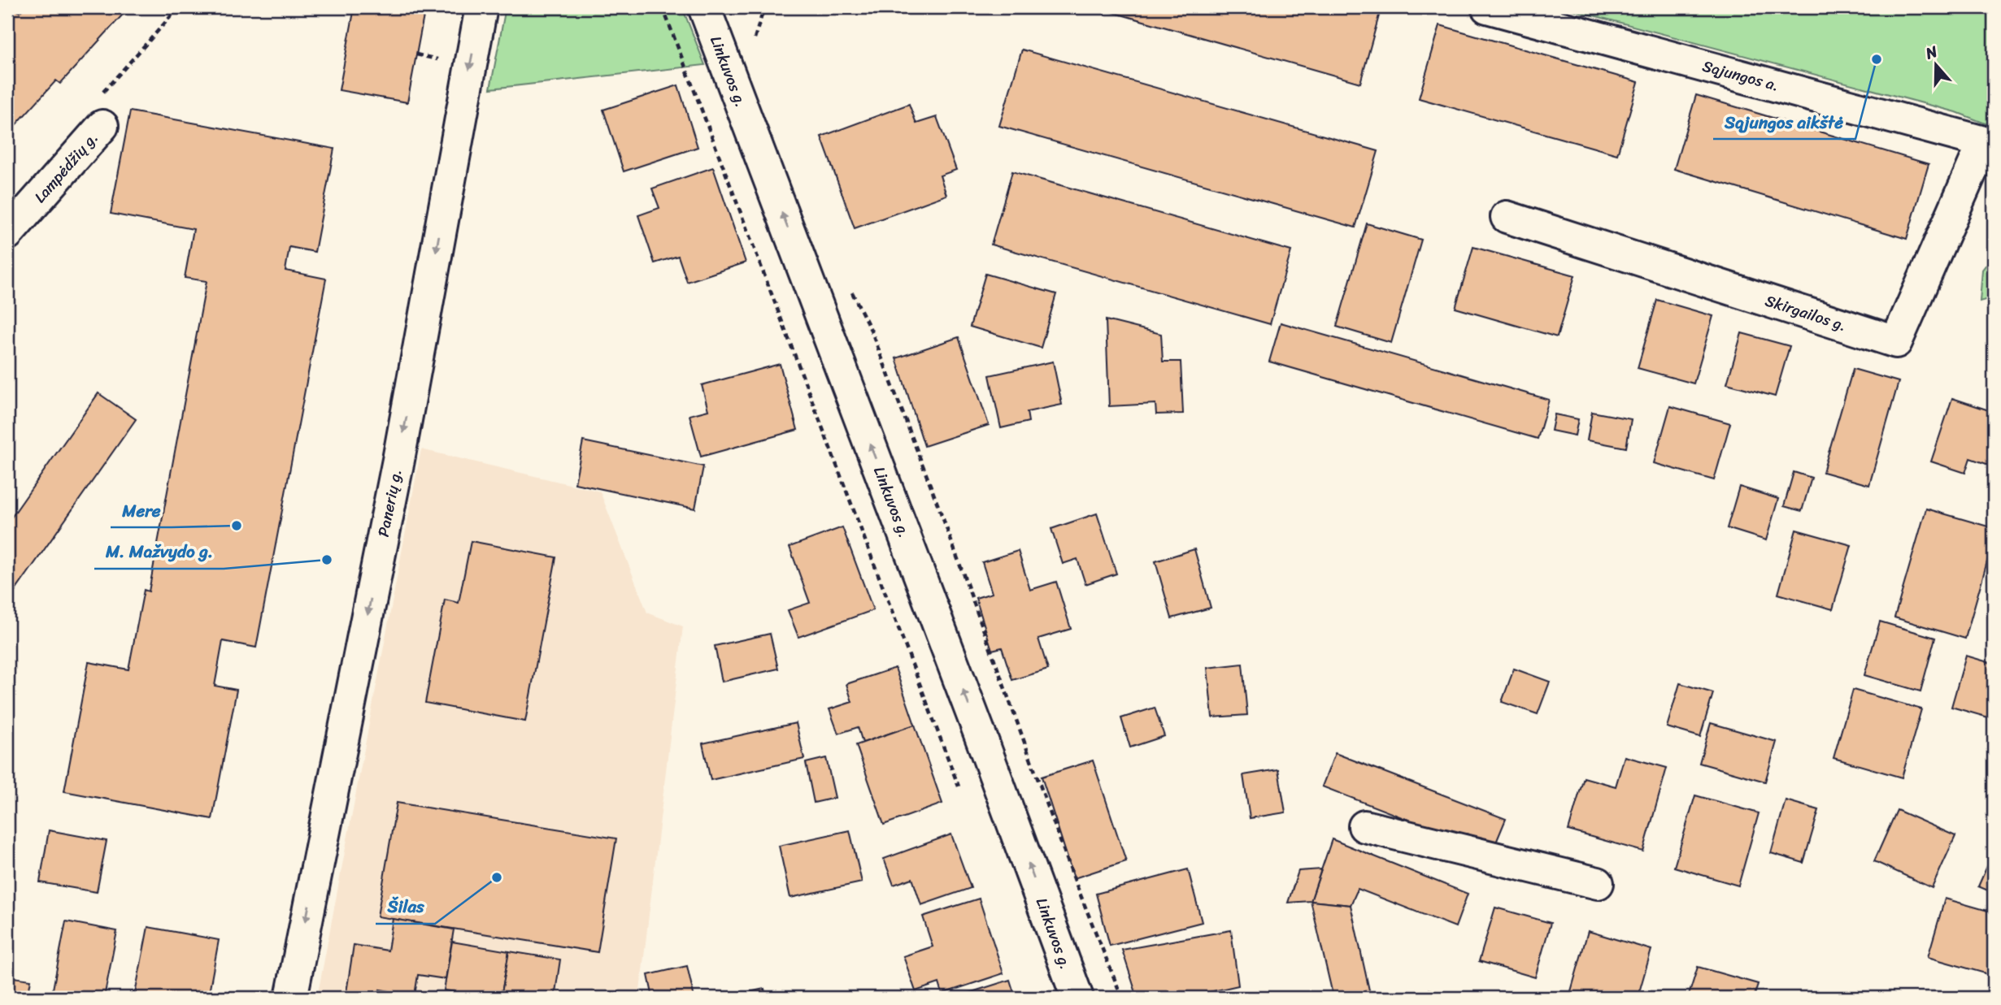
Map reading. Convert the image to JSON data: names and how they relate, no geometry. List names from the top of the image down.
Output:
{
  "streets": {
    "street": [
      "Linkuvos g.",
      "Sąjungos a.",
      "Lampėdžių g.",
      "Skirgailos g.",
      "Panerių g."
    ]
  },
  "crossings": [
    ["Sąjungos a.", "Skirgailos g."]
  ],
  "one_way": ["Linkuvos g.", "Panerių g."],
  "places": [
    "Sąjungos aikštė",
    "Mere",
    "M. Mažvydo g.",
    "Šilas"
  ],
  "north": "top"
}
